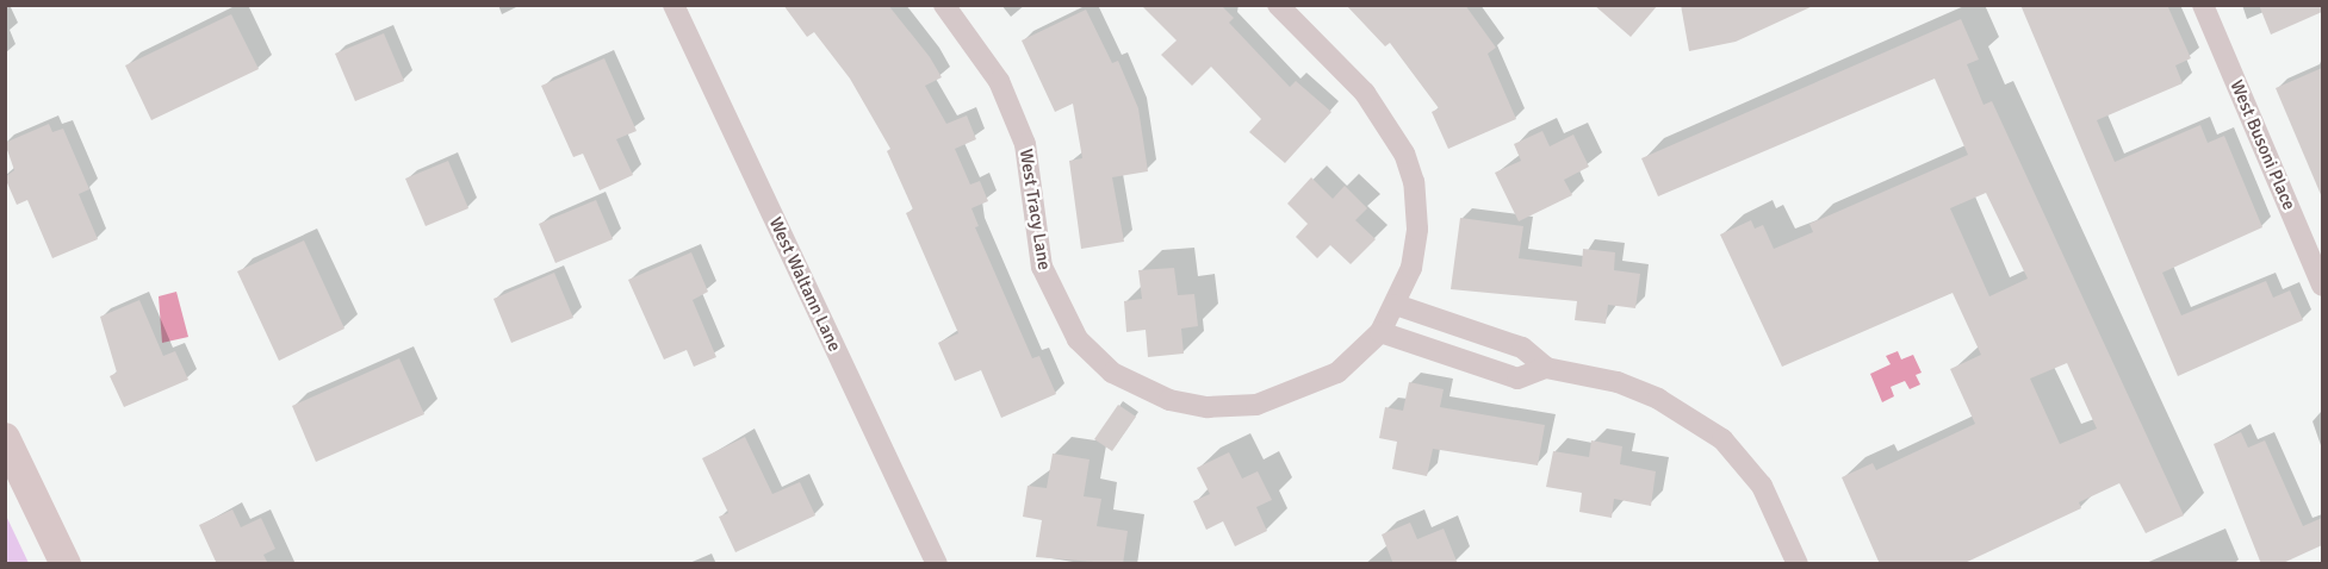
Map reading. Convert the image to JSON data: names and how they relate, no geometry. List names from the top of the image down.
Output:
{
  "streets": {
    "street": ["West Busoni Place", "West Tracy Lane", "West Waltann Lane"]
  }
}
